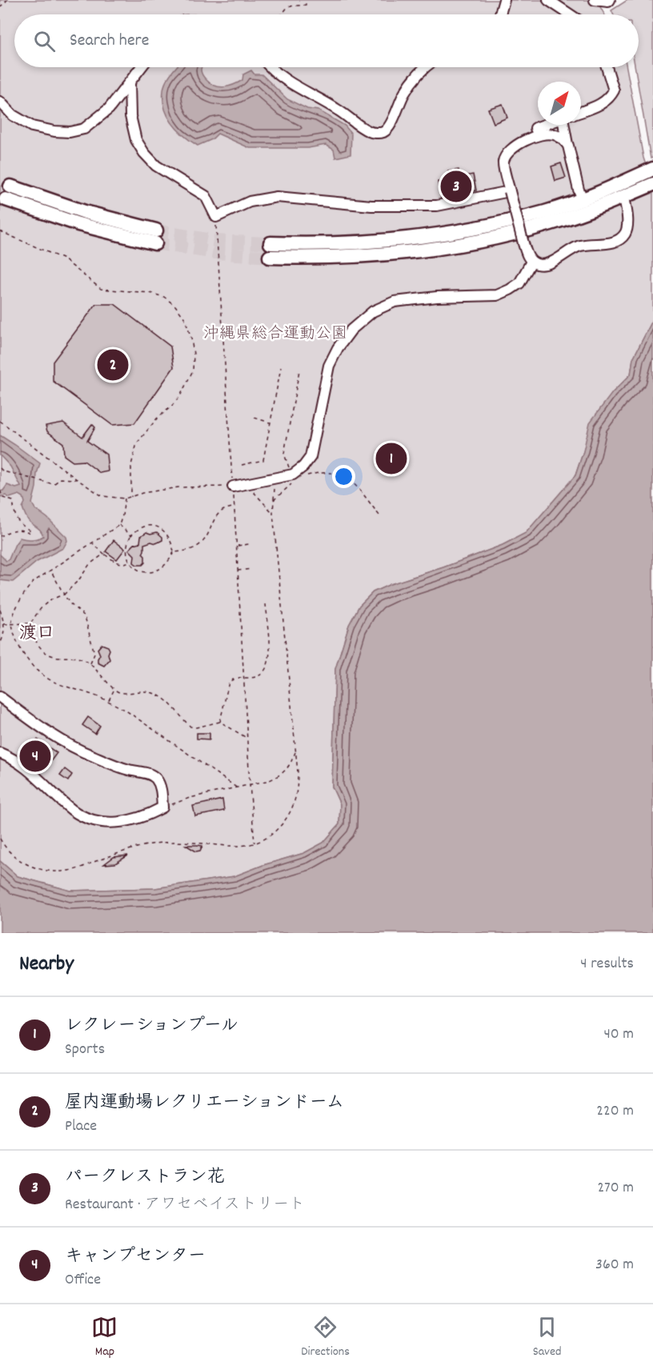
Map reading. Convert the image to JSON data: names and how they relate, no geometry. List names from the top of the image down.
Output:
{
  "districts": ["渡口"],
  "parks": ["沖縄県総合運動公園"],
  "north": "top right",
  "page": {
    "search": "Search here",
    "pins": [
      "3",
      "2",
      "1",
      "4"
    ],
    "heading": ["Nearby", "4 results"],
    "list": [
      {
        "mark": "1",
        "name": "レクレーションプール",
        "note": "Sports",
        "value": "40 m"
      },
      {
        "mark": "2",
        "name": "屋内運動場レクリエーションドーム",
        "note": "Place",
        "value": "220 m"
      },
      {
        "mark": "3",
        "name": "パークレストラン花",
        "note": "Restaurant · アワセベイストリート",
        "value": "270 m"
      },
      {
        "mark": "4",
        "name": "キャンプセンター",
        "note": "Office",
        "value": "360 m"
      }
    ],
    "nav": ["Map", "Directions", "Saved"]
  }
}
